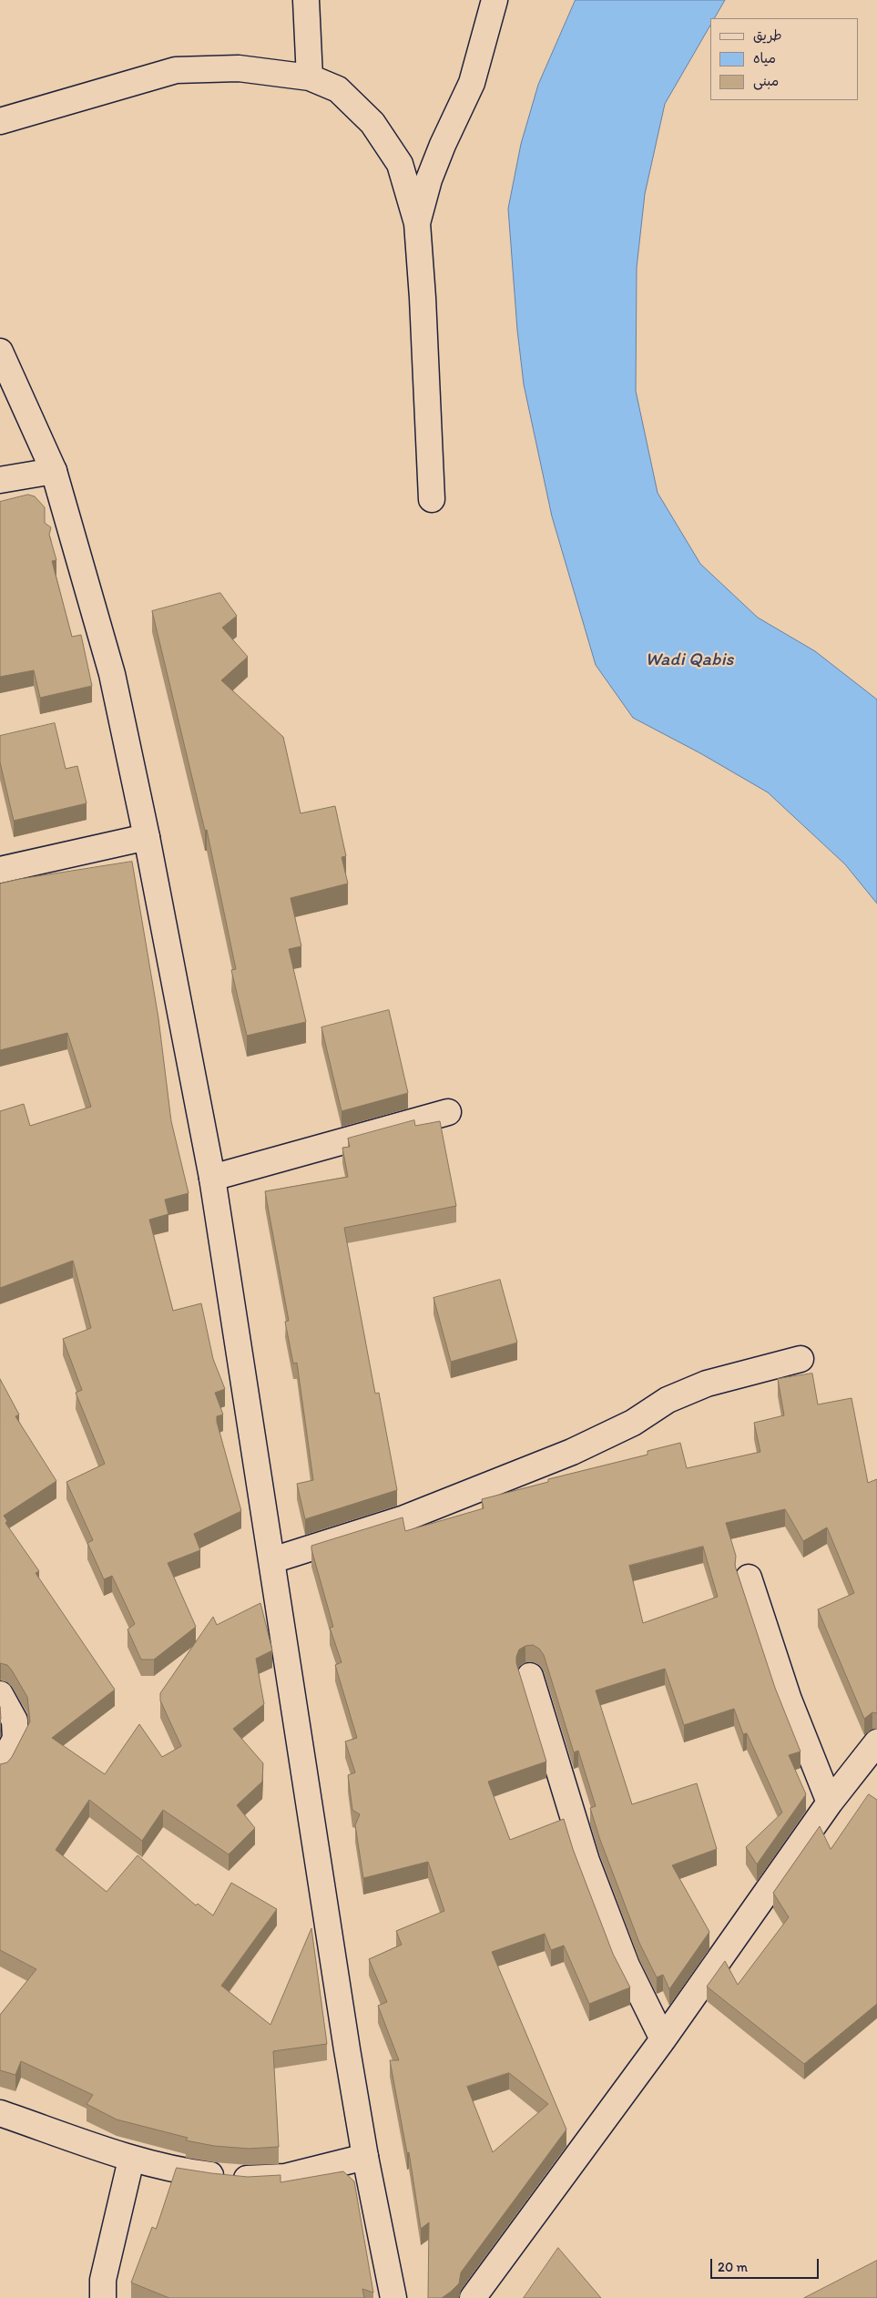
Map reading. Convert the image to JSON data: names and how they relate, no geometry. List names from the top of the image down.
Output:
{
  "water": ["Wadi Qabis"],
  "legend": ["طريق", "مياه", "مبنى"],
  "scale_bar": "20 m"
}
